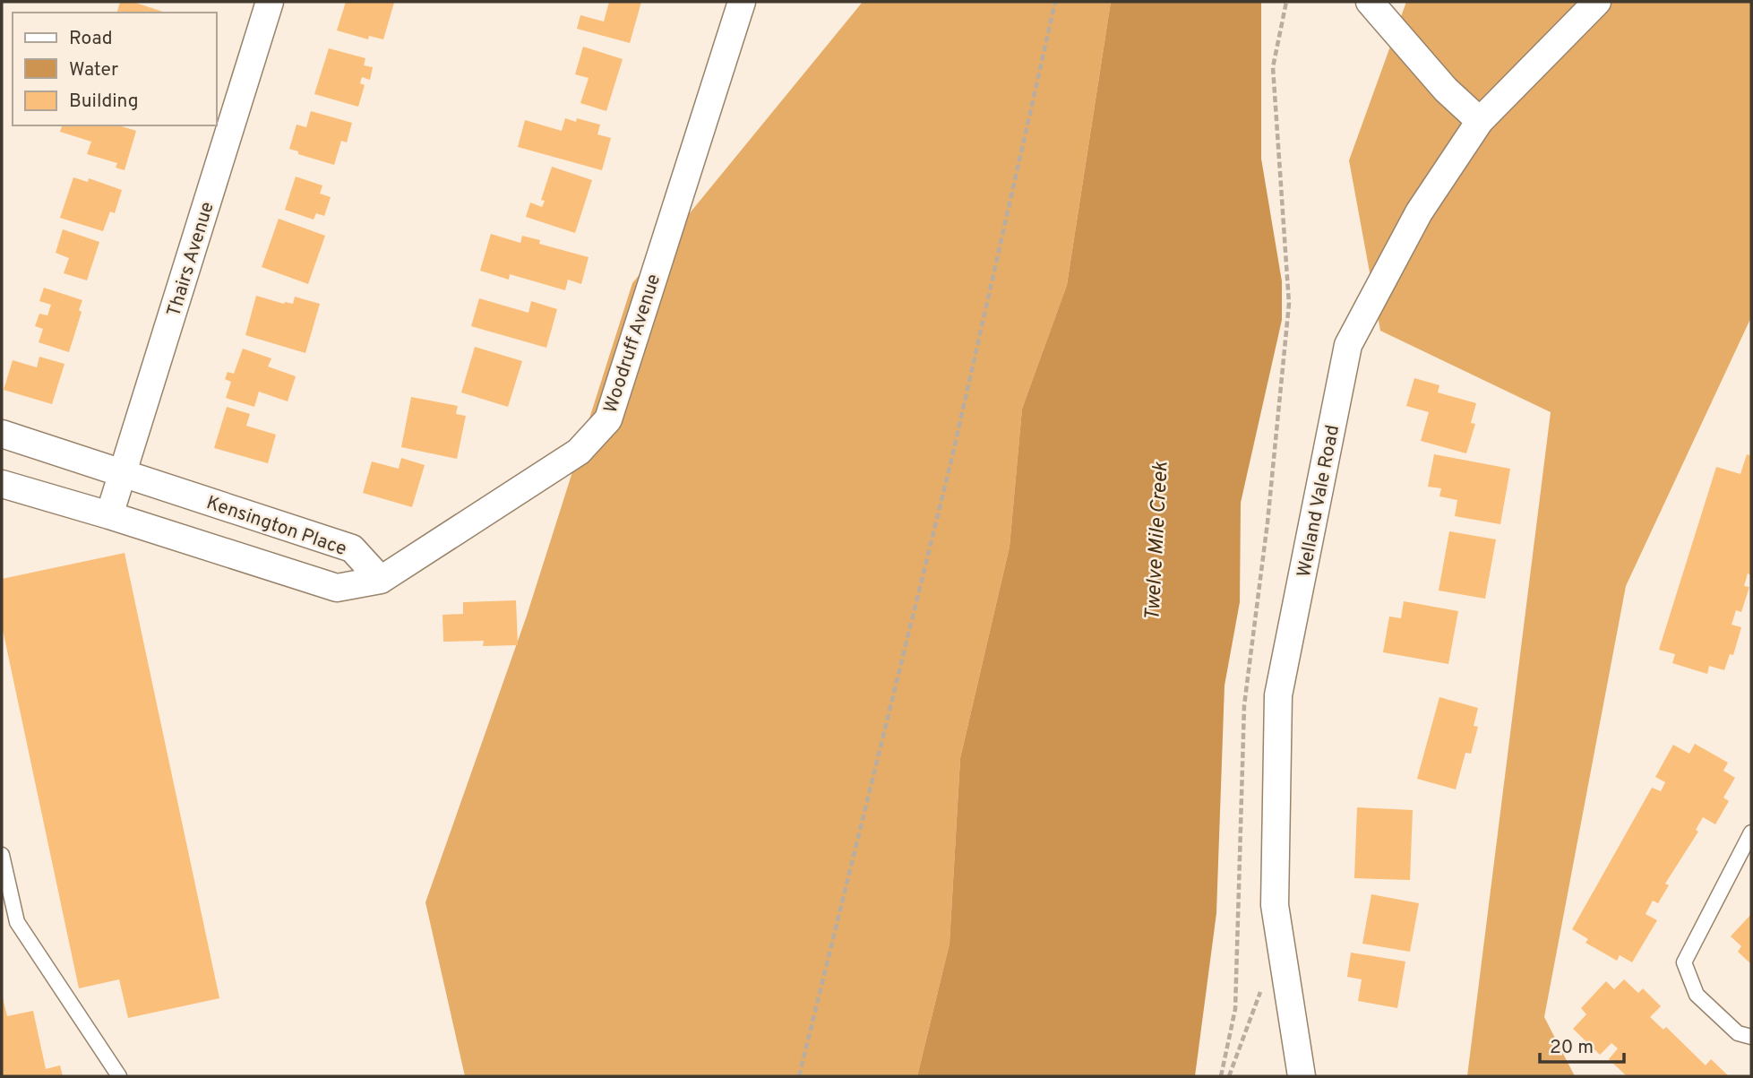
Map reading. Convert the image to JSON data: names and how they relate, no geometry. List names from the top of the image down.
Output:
{
  "streets": {
    "street": [
      "Thairs Avenue",
      "Woodruff Avenue",
      "Welland Vale Road",
      "Kensington Place"
    ]
  },
  "crossings": [
    ["Thairs Avenue", "Kensington Place"],
    ["Woodruff Avenue", "Kensington Place"]
  ],
  "water": ["Twelve Mile Creek"],
  "legend": ["Road", "Water", "Building"],
  "scale_bar": "20 m"
}
